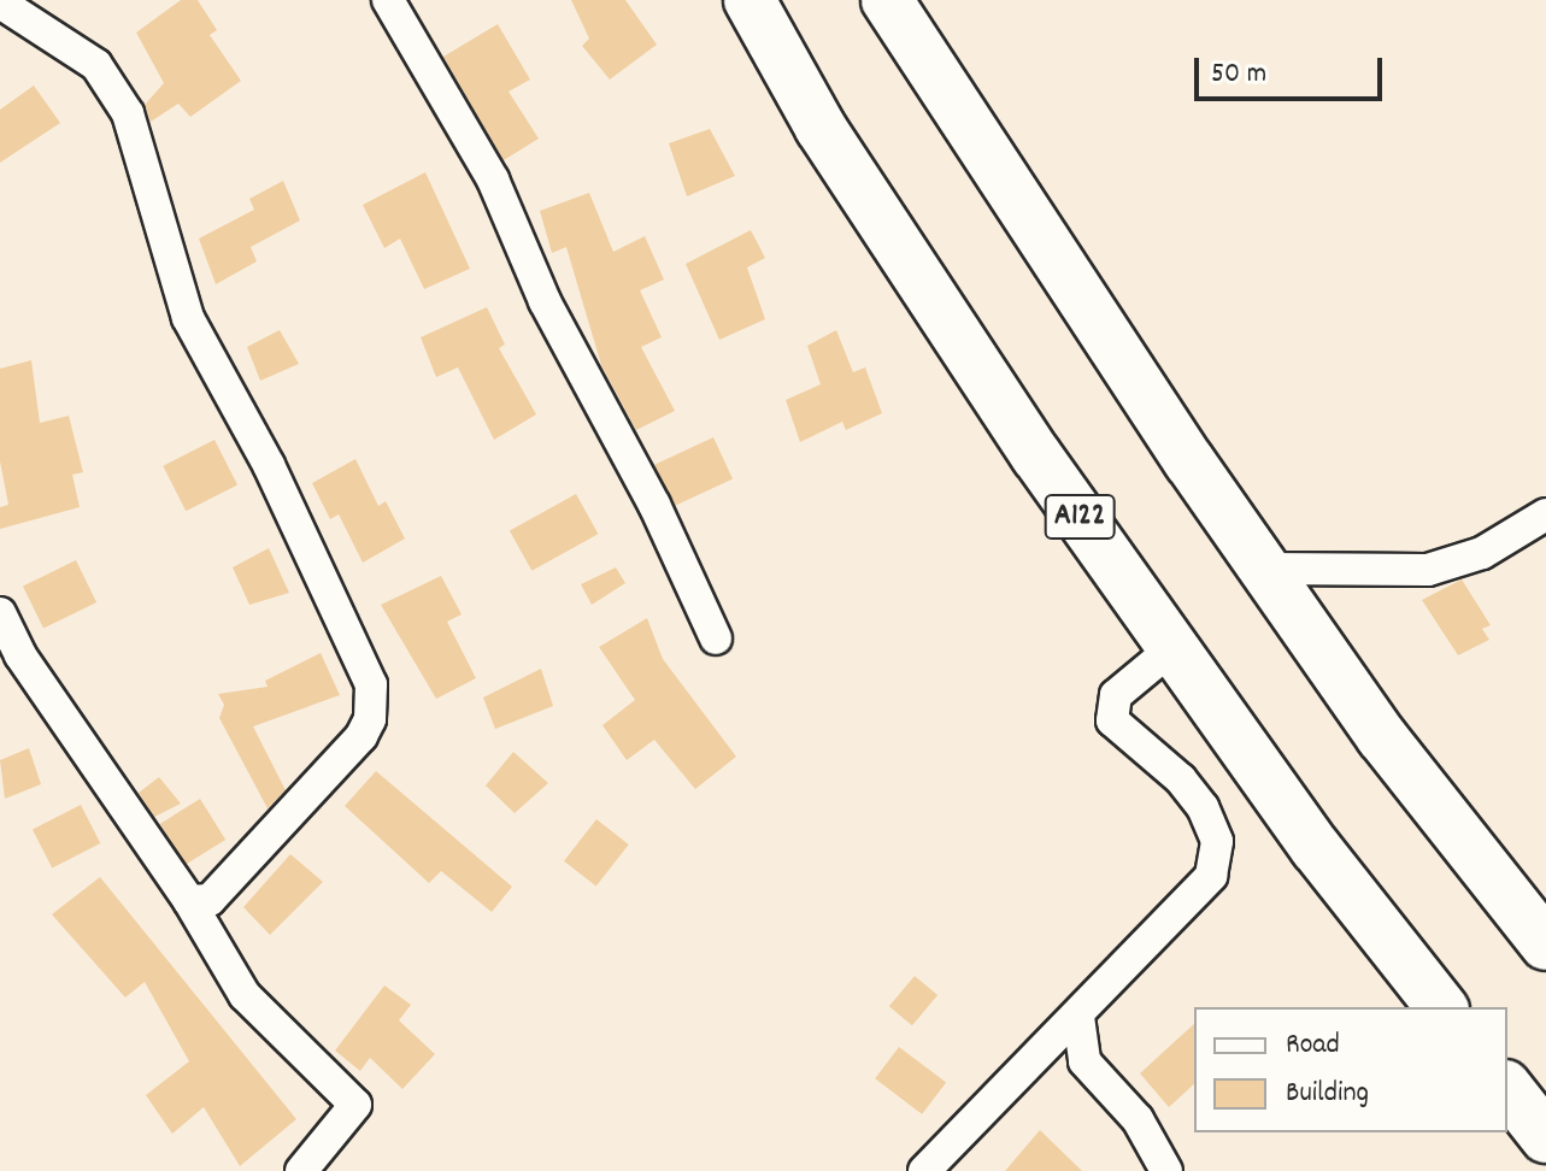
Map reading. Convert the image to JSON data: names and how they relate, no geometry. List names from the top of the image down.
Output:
{
  "streets": {
    "highway": ["A122"]
  },
  "legend": ["Road", "Building"],
  "scale_bar": "50 m"
}
